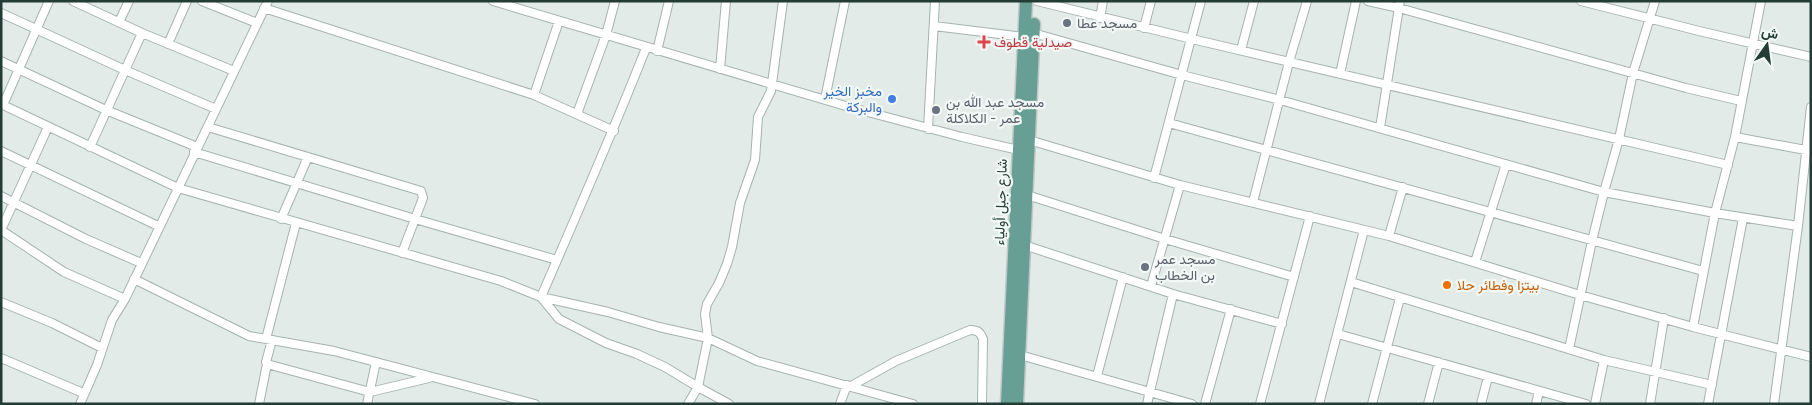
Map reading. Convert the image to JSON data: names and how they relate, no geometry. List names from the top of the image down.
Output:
{
  "streets": {
    "main road": ["شارع جبل أولياء"]
  },
  "places": {
    "other": [
      "مسجد عطا",
      "مخبز الخير والبركة",
      "مسجد عبد الله بن عمر - الكلاكلة",
      "مسجد عمر بن الخطاب",
      "بيتزا وفطائر حلا"
    ],
    "health": ["صيدلية قطوف"]
  },
  "north": "top"
}
